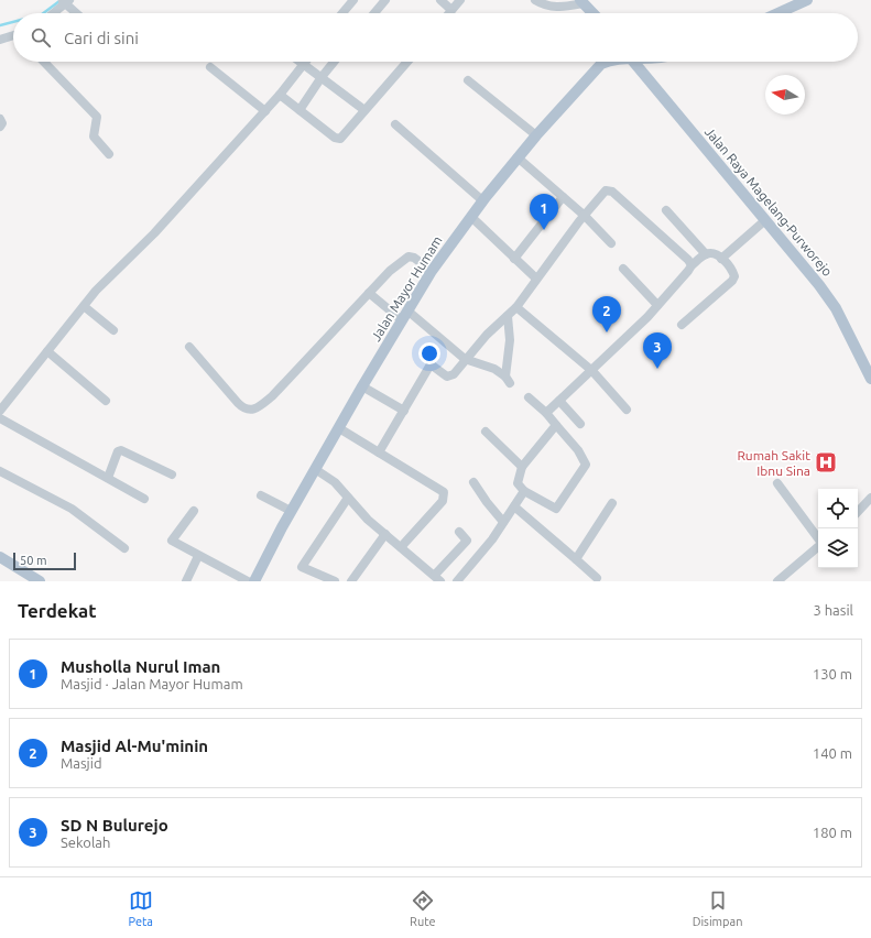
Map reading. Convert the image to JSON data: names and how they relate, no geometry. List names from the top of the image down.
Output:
{
  "streets": {
    "main road": ["Jalan Raya Magelang-Purworejo", "Jalan Mayor Humam"]
  },
  "places": {
    "hospital": ["Rumah Sakit Ibnu Sina"]
  },
  "scale_bar": "50 m",
  "north": "left",
  "page": {
    "search": "Cari di sini",
    "pins": ["1", "2", "3"],
    "scale": "50 m",
    "heading": ["Terdekat", "3 hasil"],
    "list": [
      {
        "mark": "1",
        "name": "Musholla Nurul Iman",
        "note": "Masjid · Jalan Mayor Humam",
        "value": "130 m"
      },
      {
        "mark": "2",
        "name": "Masjid Al-Mu'minin",
        "note": "Masjid",
        "value": "140 m"
      },
      {
        "mark": "3",
        "name": "SD N Bulurejo",
        "note": "Sekolah",
        "value": "180 m"
      }
    ],
    "nav": ["Peta", "Rute", "Disimpan"]
  }
}
